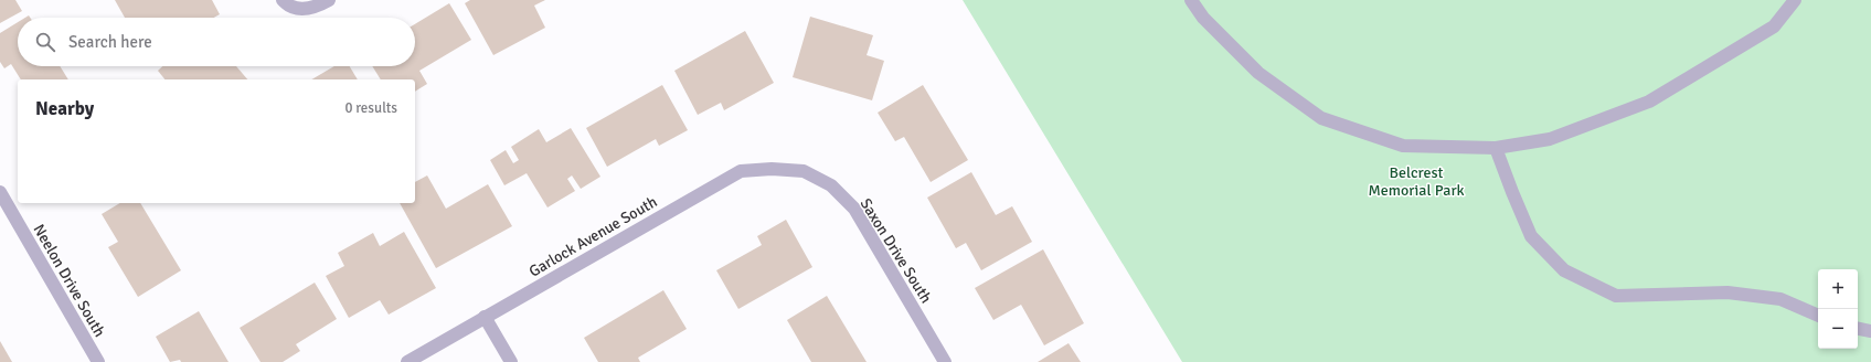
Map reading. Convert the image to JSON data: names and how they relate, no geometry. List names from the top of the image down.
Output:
{
  "streets": {
    "street": ["Garlock Avenue South", "Saxon Drive South", "Neelon Drive South"]
  },
  "crossings": [
    ["Garlock Avenue South", "Saxon Drive South"]
  ],
  "parks": ["Belcrest Memorial Park"],
  "page": {
    "search": "Search here",
    "heading": ["Nearby", "0 results"],
    "map_buttons": ["+", "−"]
  }
}
